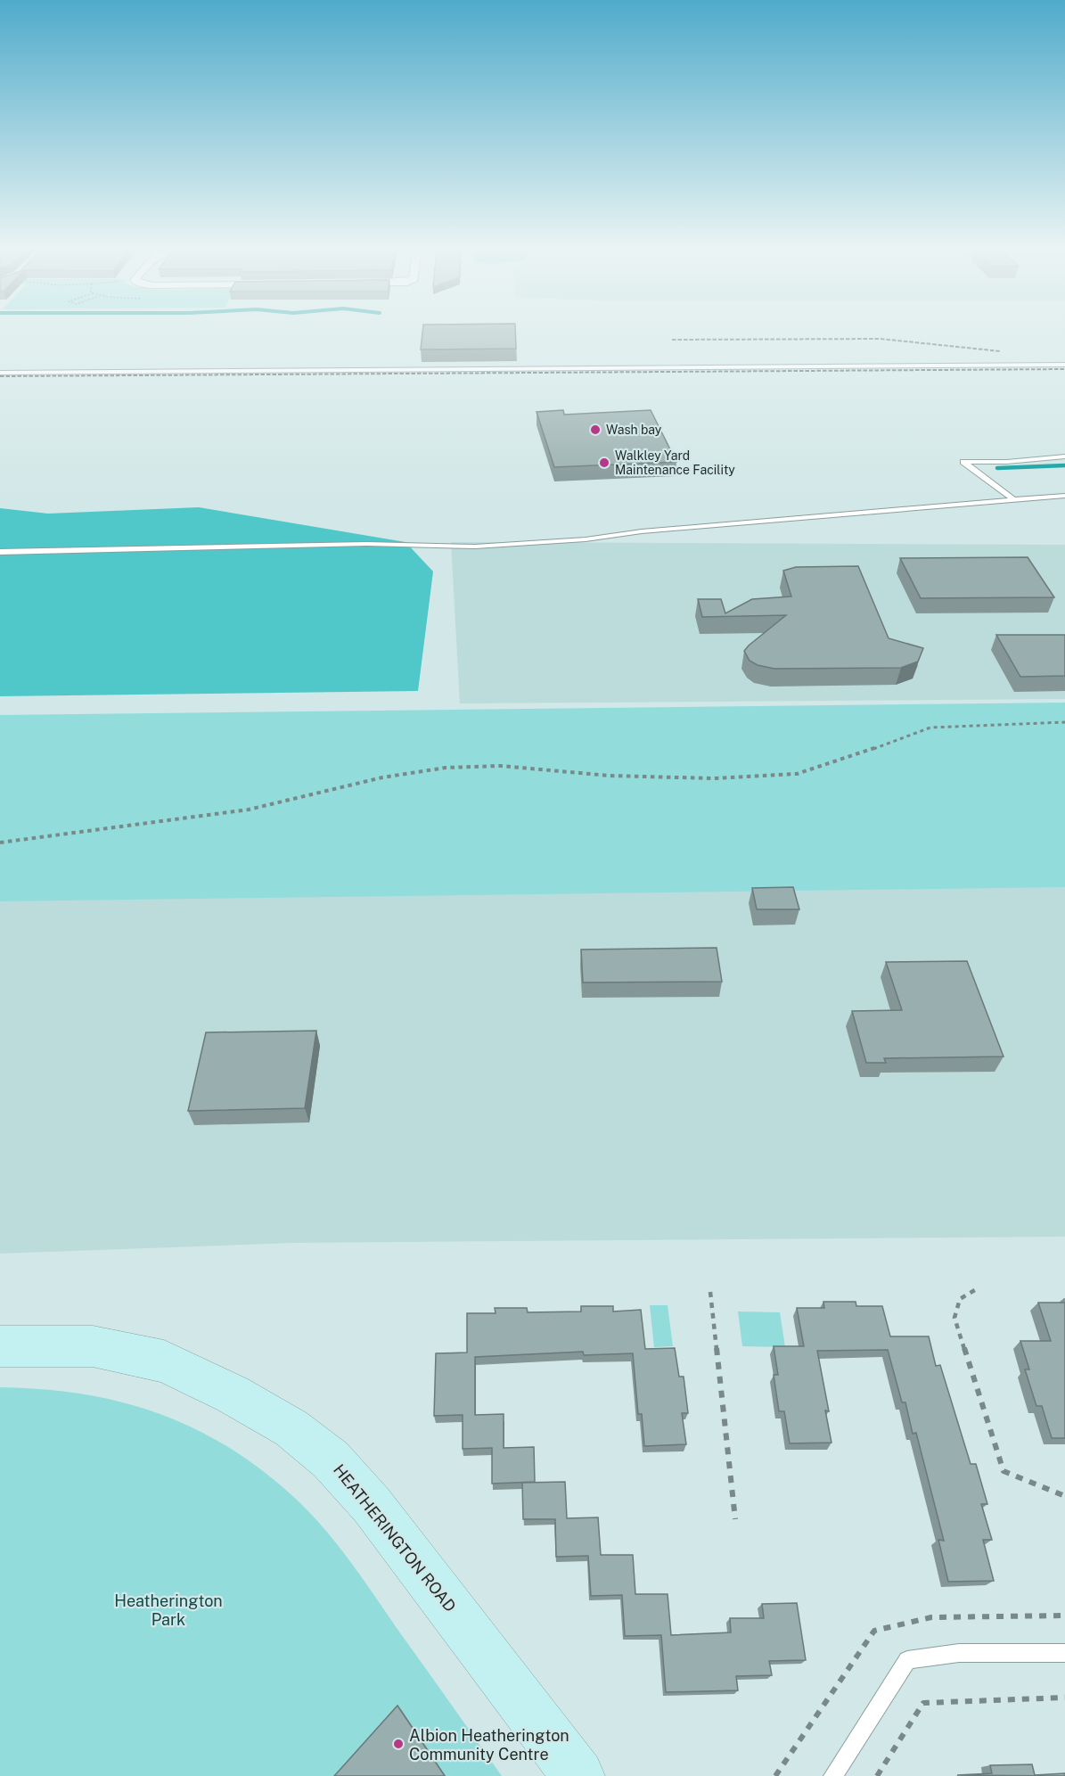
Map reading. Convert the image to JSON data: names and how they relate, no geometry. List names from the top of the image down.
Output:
{
  "streets": {
    "street": ["HEATHERINGTON ROAD"]
  },
  "parks": ["Heatherington Park"],
  "places": ["Wash bay", "Walkley Yard Maintenance Facility", "Albion Heatherington Community Centre"]
}
